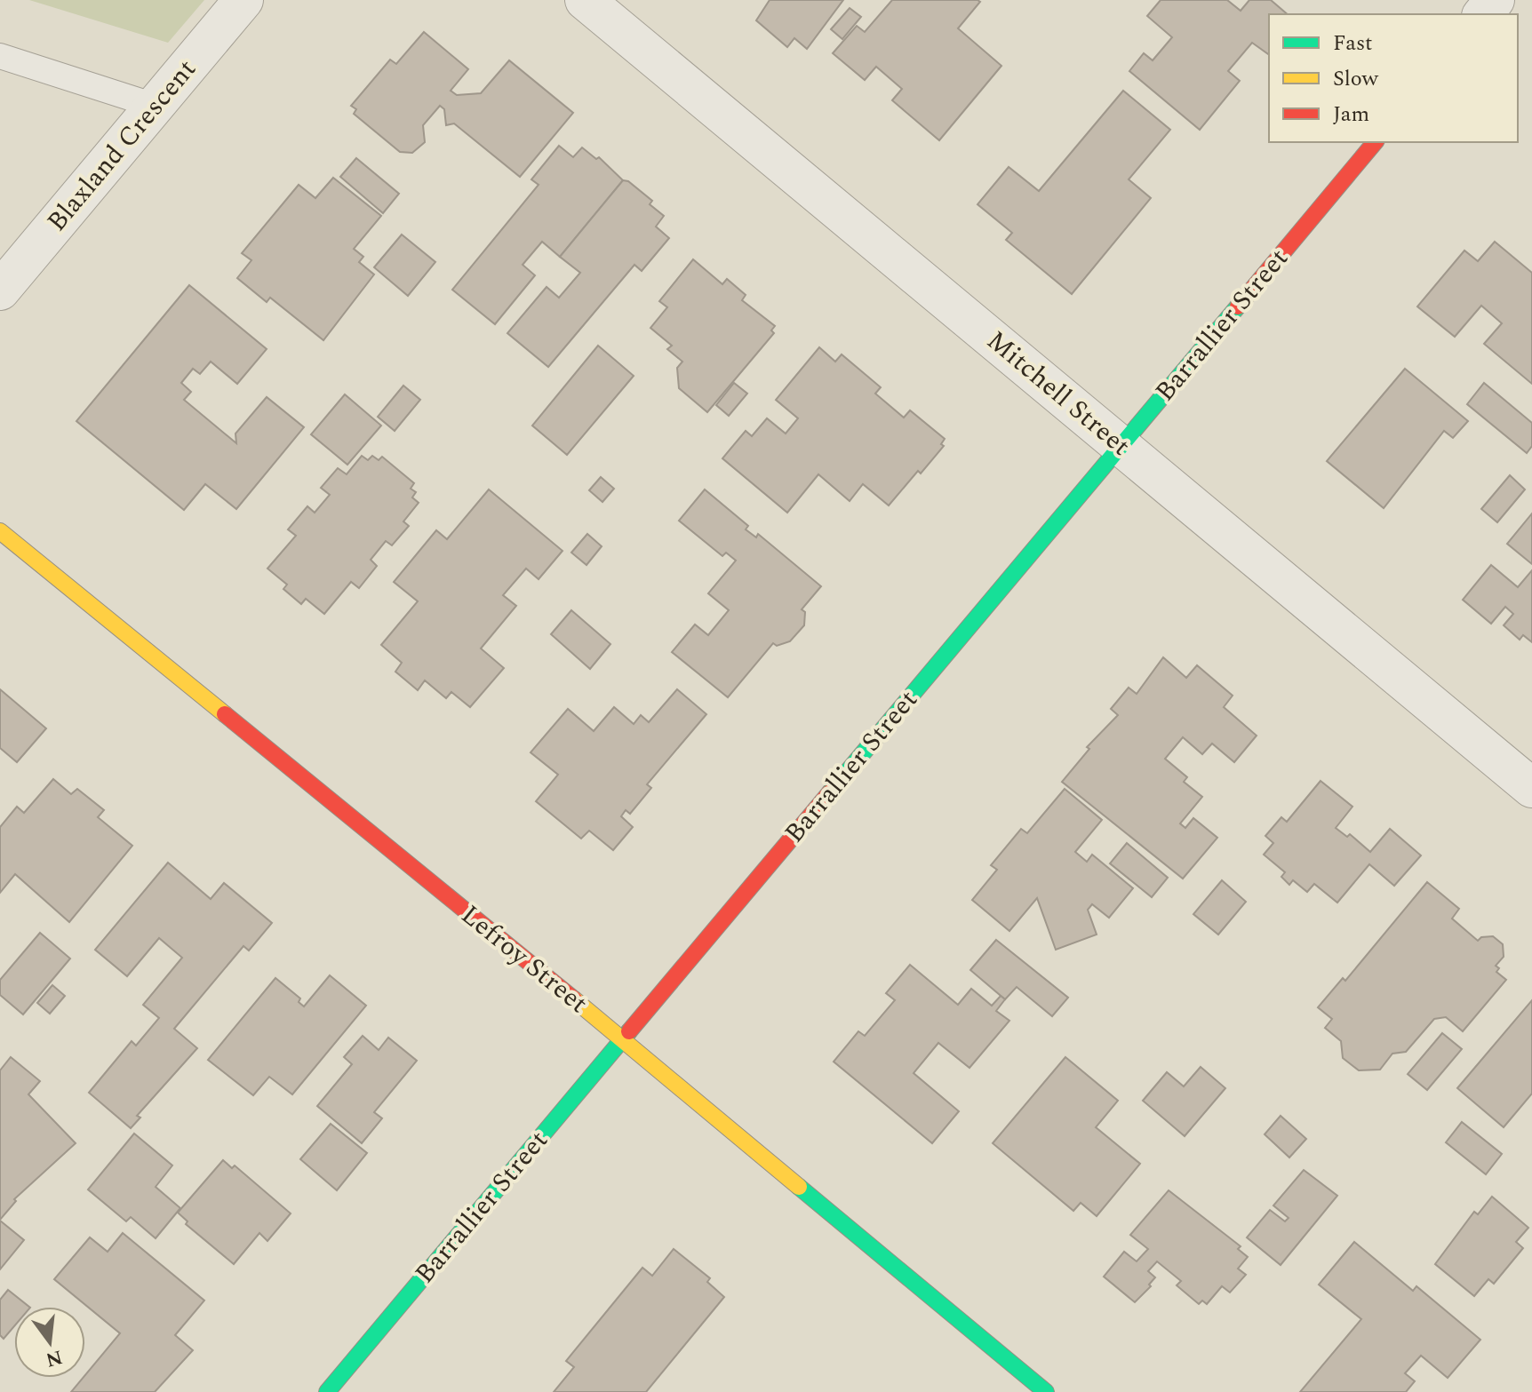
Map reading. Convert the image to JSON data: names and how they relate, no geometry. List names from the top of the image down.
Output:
{
  "streets": {
    "street": [
      "Blaxland Crescent",
      "Barrallier Street",
      "Mitchell Street",
      "Lefroy Street"
    ]
  },
  "crossings": [
    ["Barrallier Street", "Mitchell Street"],
    ["Barrallier Street", "Lefroy Street"]
  ],
  "legend": ["Fast", "Slow", "Jam"],
  "north": "bottom"
}
